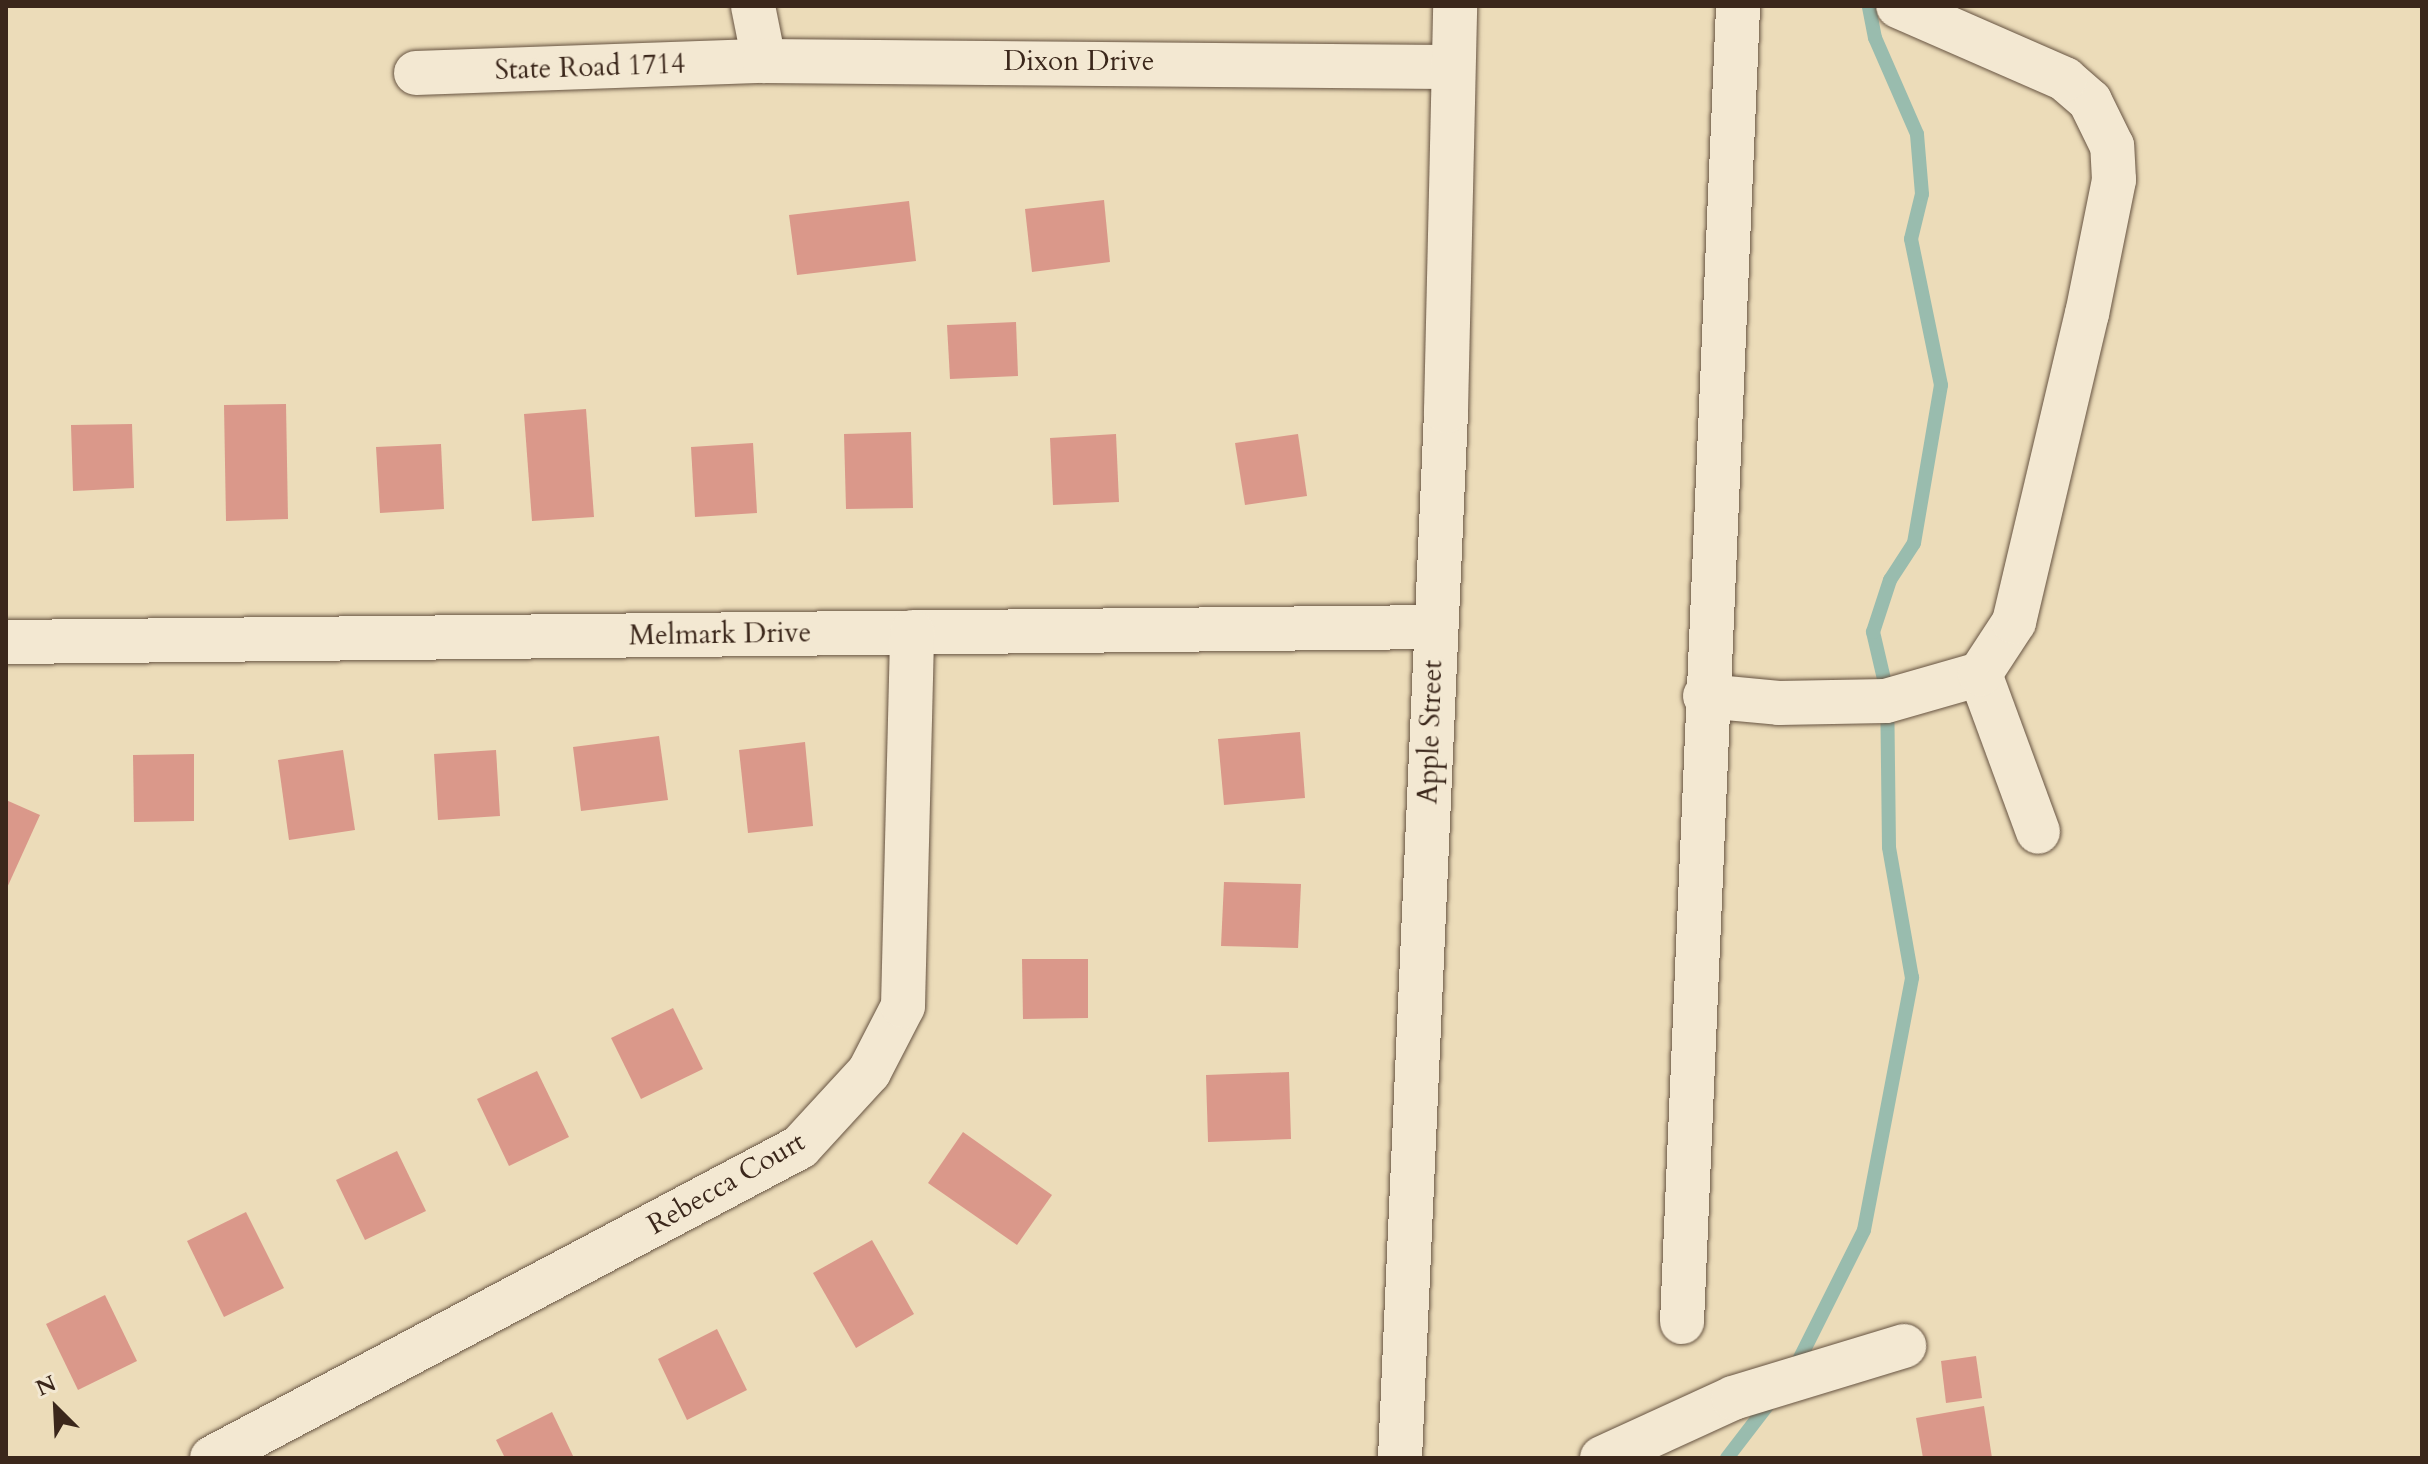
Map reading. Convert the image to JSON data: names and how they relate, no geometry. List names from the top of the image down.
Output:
{
  "streets": {
    "street": [
      "Dixon Drive",
      "State Road 1714",
      "Melmark Drive",
      "Apple Street",
      "Rebecca Court"
    ]
  },
  "crossings": [
    ["Dixon Drive", "State Road 1714"],
    ["Dixon Drive", "Apple Street"],
    ["Melmark Drive", "Apple Street"],
    ["Melmark Drive", "Rebecca Court"]
  ],
  "north": "top left"
}
